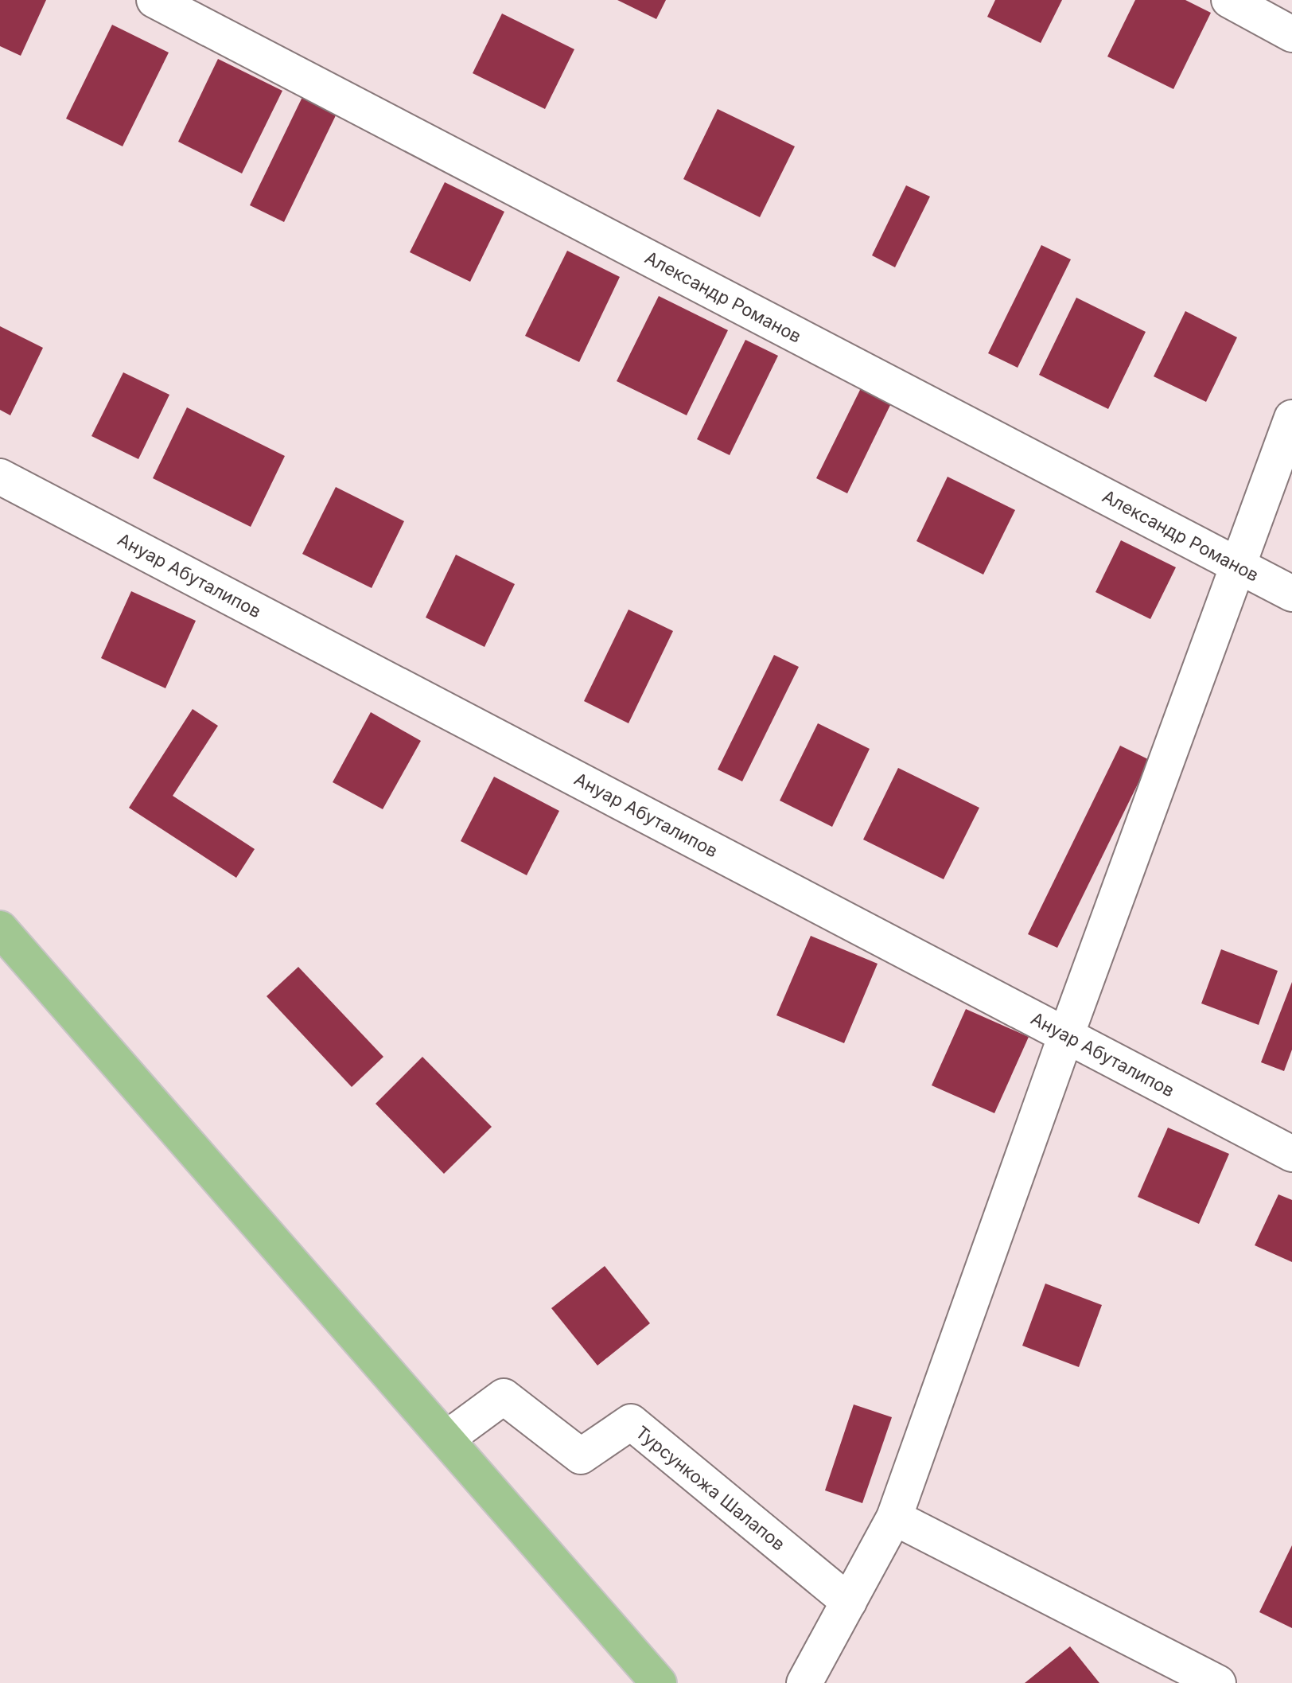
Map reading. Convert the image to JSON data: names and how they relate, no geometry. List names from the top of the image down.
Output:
{
  "streets": {
    "street": ["Александр Романов", "Ануар Абуталипов", "Турсункожа Шалапов"]
  }
}
